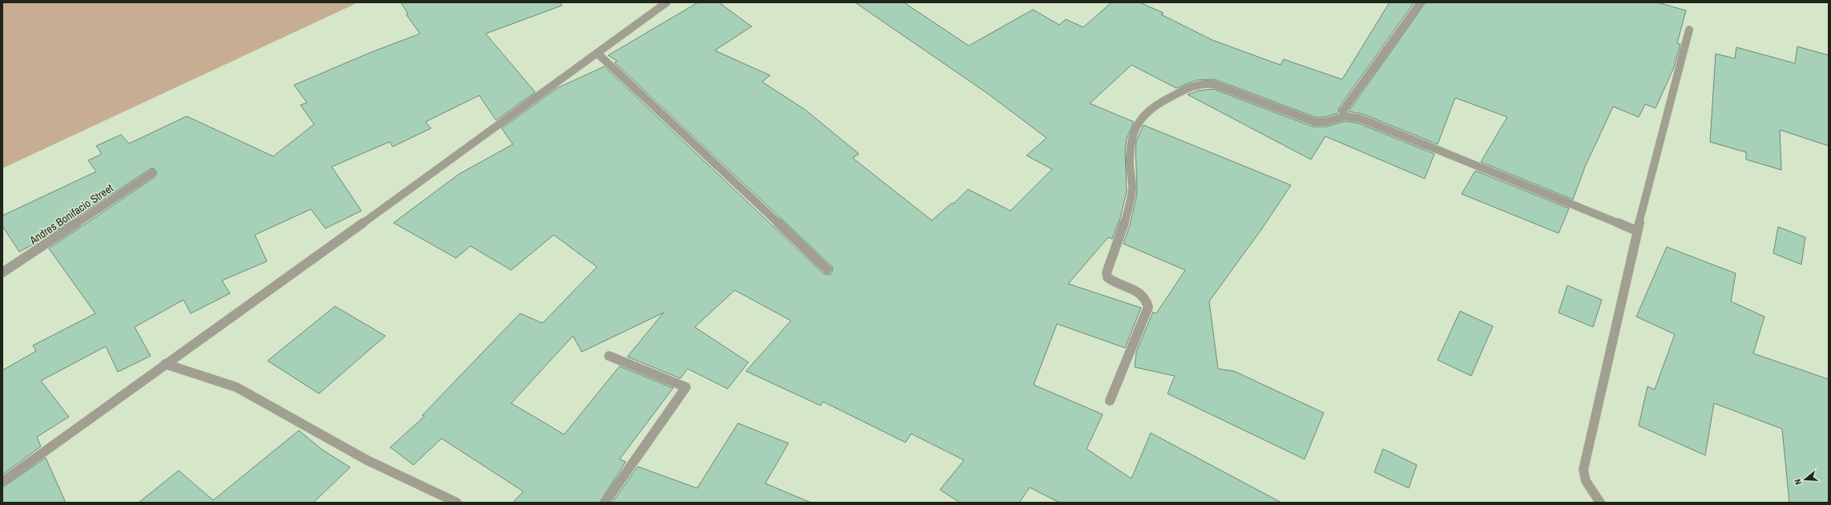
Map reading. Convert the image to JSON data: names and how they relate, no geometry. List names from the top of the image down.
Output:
{
  "streets": {
    "street": ["Andres Bonifacio Street"]
  },
  "north": "left"
}
